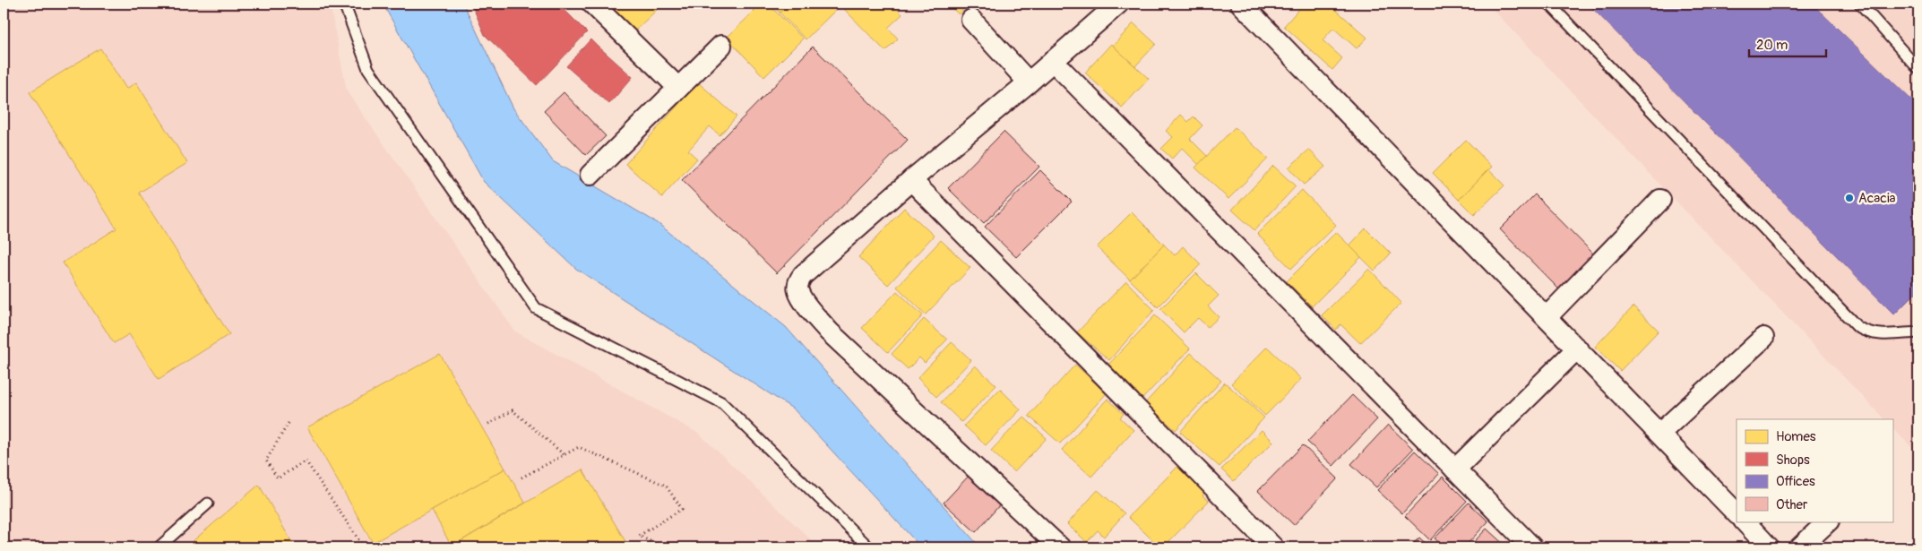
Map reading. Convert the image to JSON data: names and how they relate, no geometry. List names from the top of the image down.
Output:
{
  "places": ["Acacia"],
  "legend": [
    "Homes",
    "Shops",
    "Offices",
    "Other"
  ],
  "scale_bar": "20 m"
}
